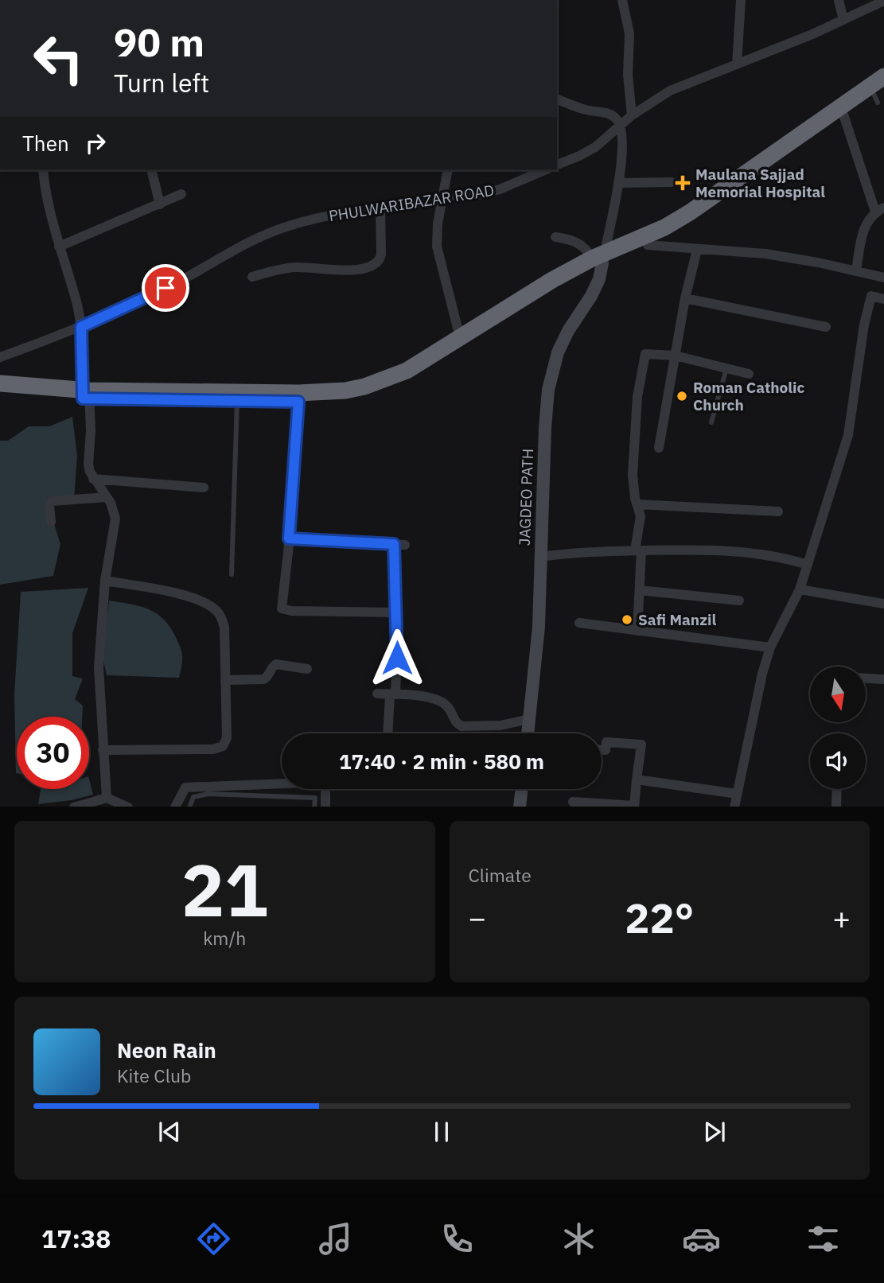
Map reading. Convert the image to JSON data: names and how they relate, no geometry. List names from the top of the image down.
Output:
{
  "streets": {
    "main road": ["JAGDEO PATH"],
    "street": ["PHULWARIBAZAR ROAD"]
  },
  "places": {
    "health": ["Maulana Sajjad Memorial Hospital"],
    "other": ["Roman Catholic Church", "Safi Manzil"]
  },
  "north": "bottom",
  "page": {
    "turn": ["90 m", "Turn left"],
    "then": "Then",
    "limit": "30",
    "trip": "17:40 · 2 min · 580 m",
    "tile": [
      ["21", "km/h"],
      "Climate"
    ],
    "heat": ["−", "22°", "+"],
    "song": ["Neon Rain", "Kite Club"],
    "tabs": "17:38"
  }
}
